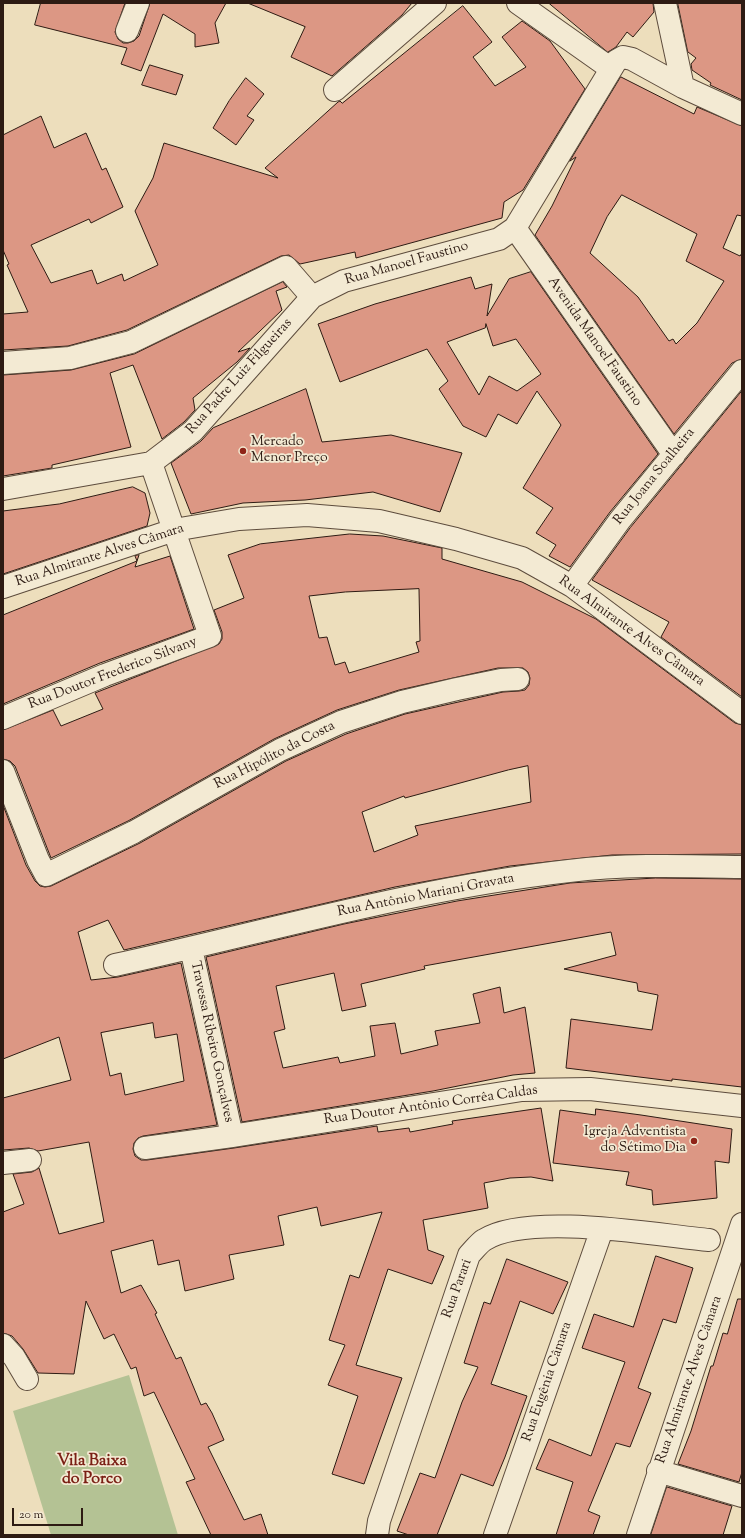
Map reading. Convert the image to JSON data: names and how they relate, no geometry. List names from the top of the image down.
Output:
{
  "streets": {
    "street": [
      "Rua Manoel Faustino",
      "Avenida Manoel Faustino",
      "Rua Padre Luiz Filgueiras",
      "Rua Joana Soalheira",
      "Rua Almirante Alves Câmara",
      "Rua Doutor Frederico Silvany",
      "Rua Hipólito da Costa",
      "Rua Antônio Mariani Gravata",
      "Travessa Ribeiro Gonçalves",
      "Rua Doutor Antônio Corrêa Caldas",
      "Rua Parari",
      "Rua Eugênia Câmara"
    ]
  },
  "crossings": [
    ["Rua Manoel Faustino", "Avenida Manoel Faustino"],
    ["Rua Manoel Faustino", "Rua Padre Luiz Filgueiras"],
    ["Avenida Manoel Faustino", "Rua Joana Soalheira"],
    ["Rua Padre Luiz Filgueiras", "Rua Doutor Frederico Silvany"],
    ["Rua Joana Soalheira", "Rua Almirante Alves Câmara"],
    ["Rua Almirante Alves Câmara", "Rua Doutor Frederico Silvany"],
    ["Rua Antônio Mariani Gravata", "Travessa Ribeiro Gonçalves"],
    ["Travessa Ribeiro Gonçalves", "Rua Doutor Antônio Corrêa Caldas"],
    ["Rua Parari", "Rua Eugênia Câmara"]
  ],
  "districts": ["Vila Baixa do Porco"],
  "places": ["Mercado Menor Preço", "Igreja Adventista do Sétimo Dia"],
  "scale_bar": "20 m"
}
